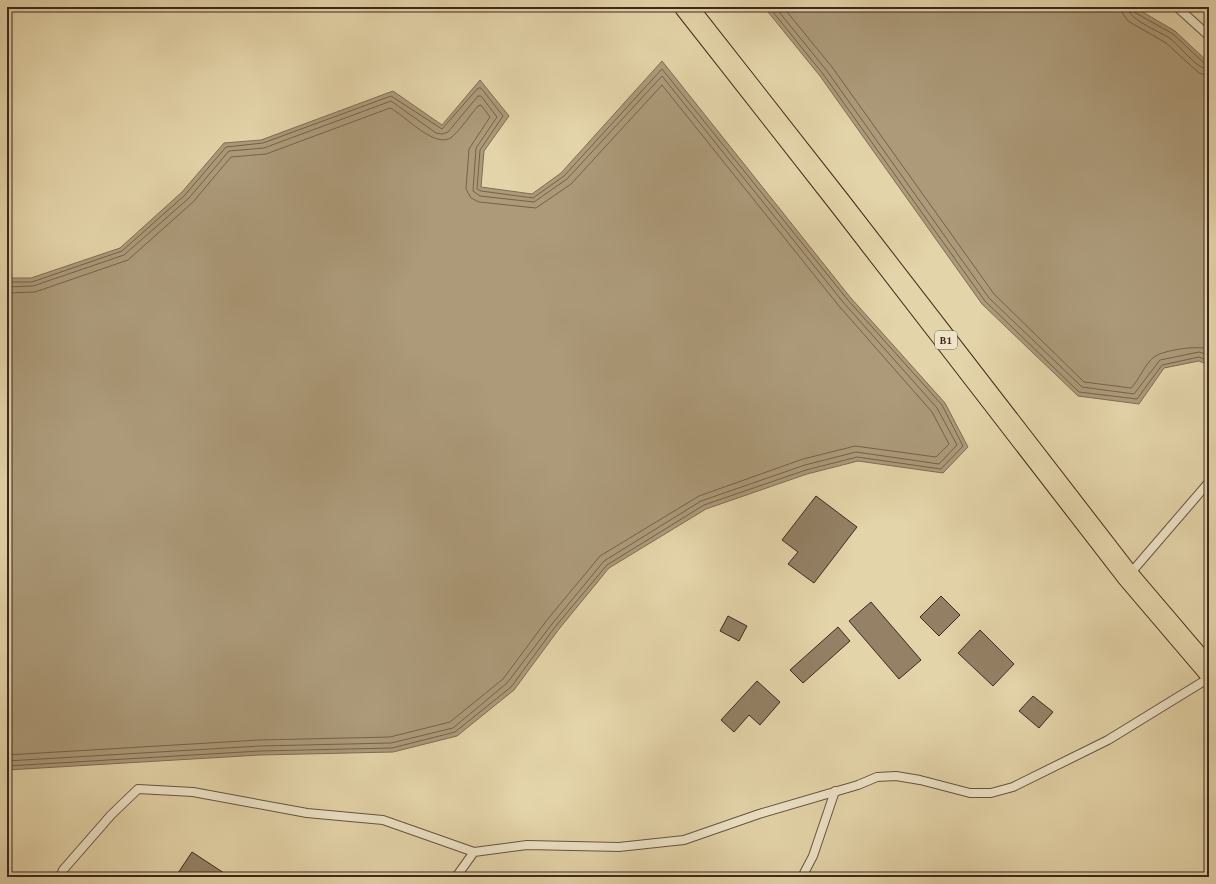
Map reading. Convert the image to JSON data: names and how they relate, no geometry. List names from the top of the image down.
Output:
{
  "streets": {
    "main road": ["B1"]
  }
}
